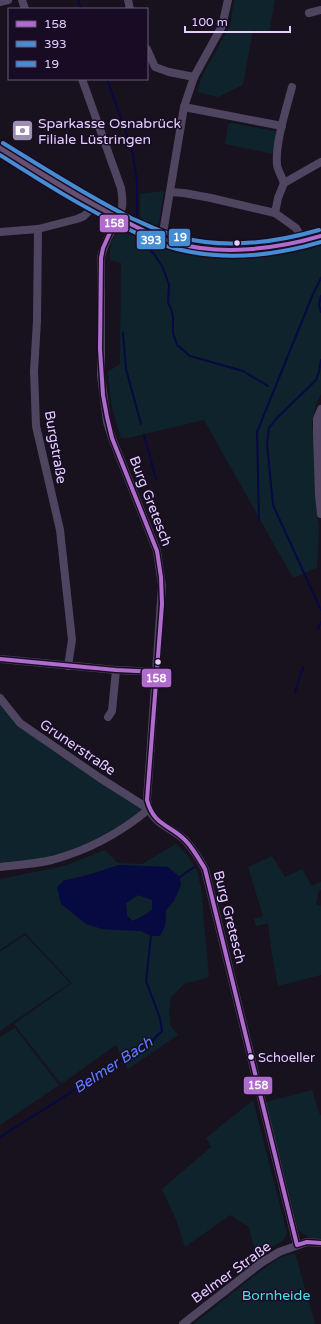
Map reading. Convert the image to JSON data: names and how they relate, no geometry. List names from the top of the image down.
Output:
{
  "streets": {
    "street": [
      "Burgstraße",
      "Burg Gretesch",
      "Grunerstraße",
      "Belmer Straße"
    ]
  },
  "crossings": [
    ["Burg Gretesch", "Grunerstraße"],
    ["Burg Gretesch", "Belmer Straße"]
  ],
  "water": ["Belmer Bach"],
  "parks": ["Bornheide"],
  "places": {
    "bank": ["Sparkasse Osnabrück Filiale Lüstringen"],
    "other": ["Schoeller"]
  },
  "lines": ["transit line 19", "transit line 393", "transit line 158"],
  "legend": ["158", "393", "19"],
  "scale_bar": "100 m"
}
